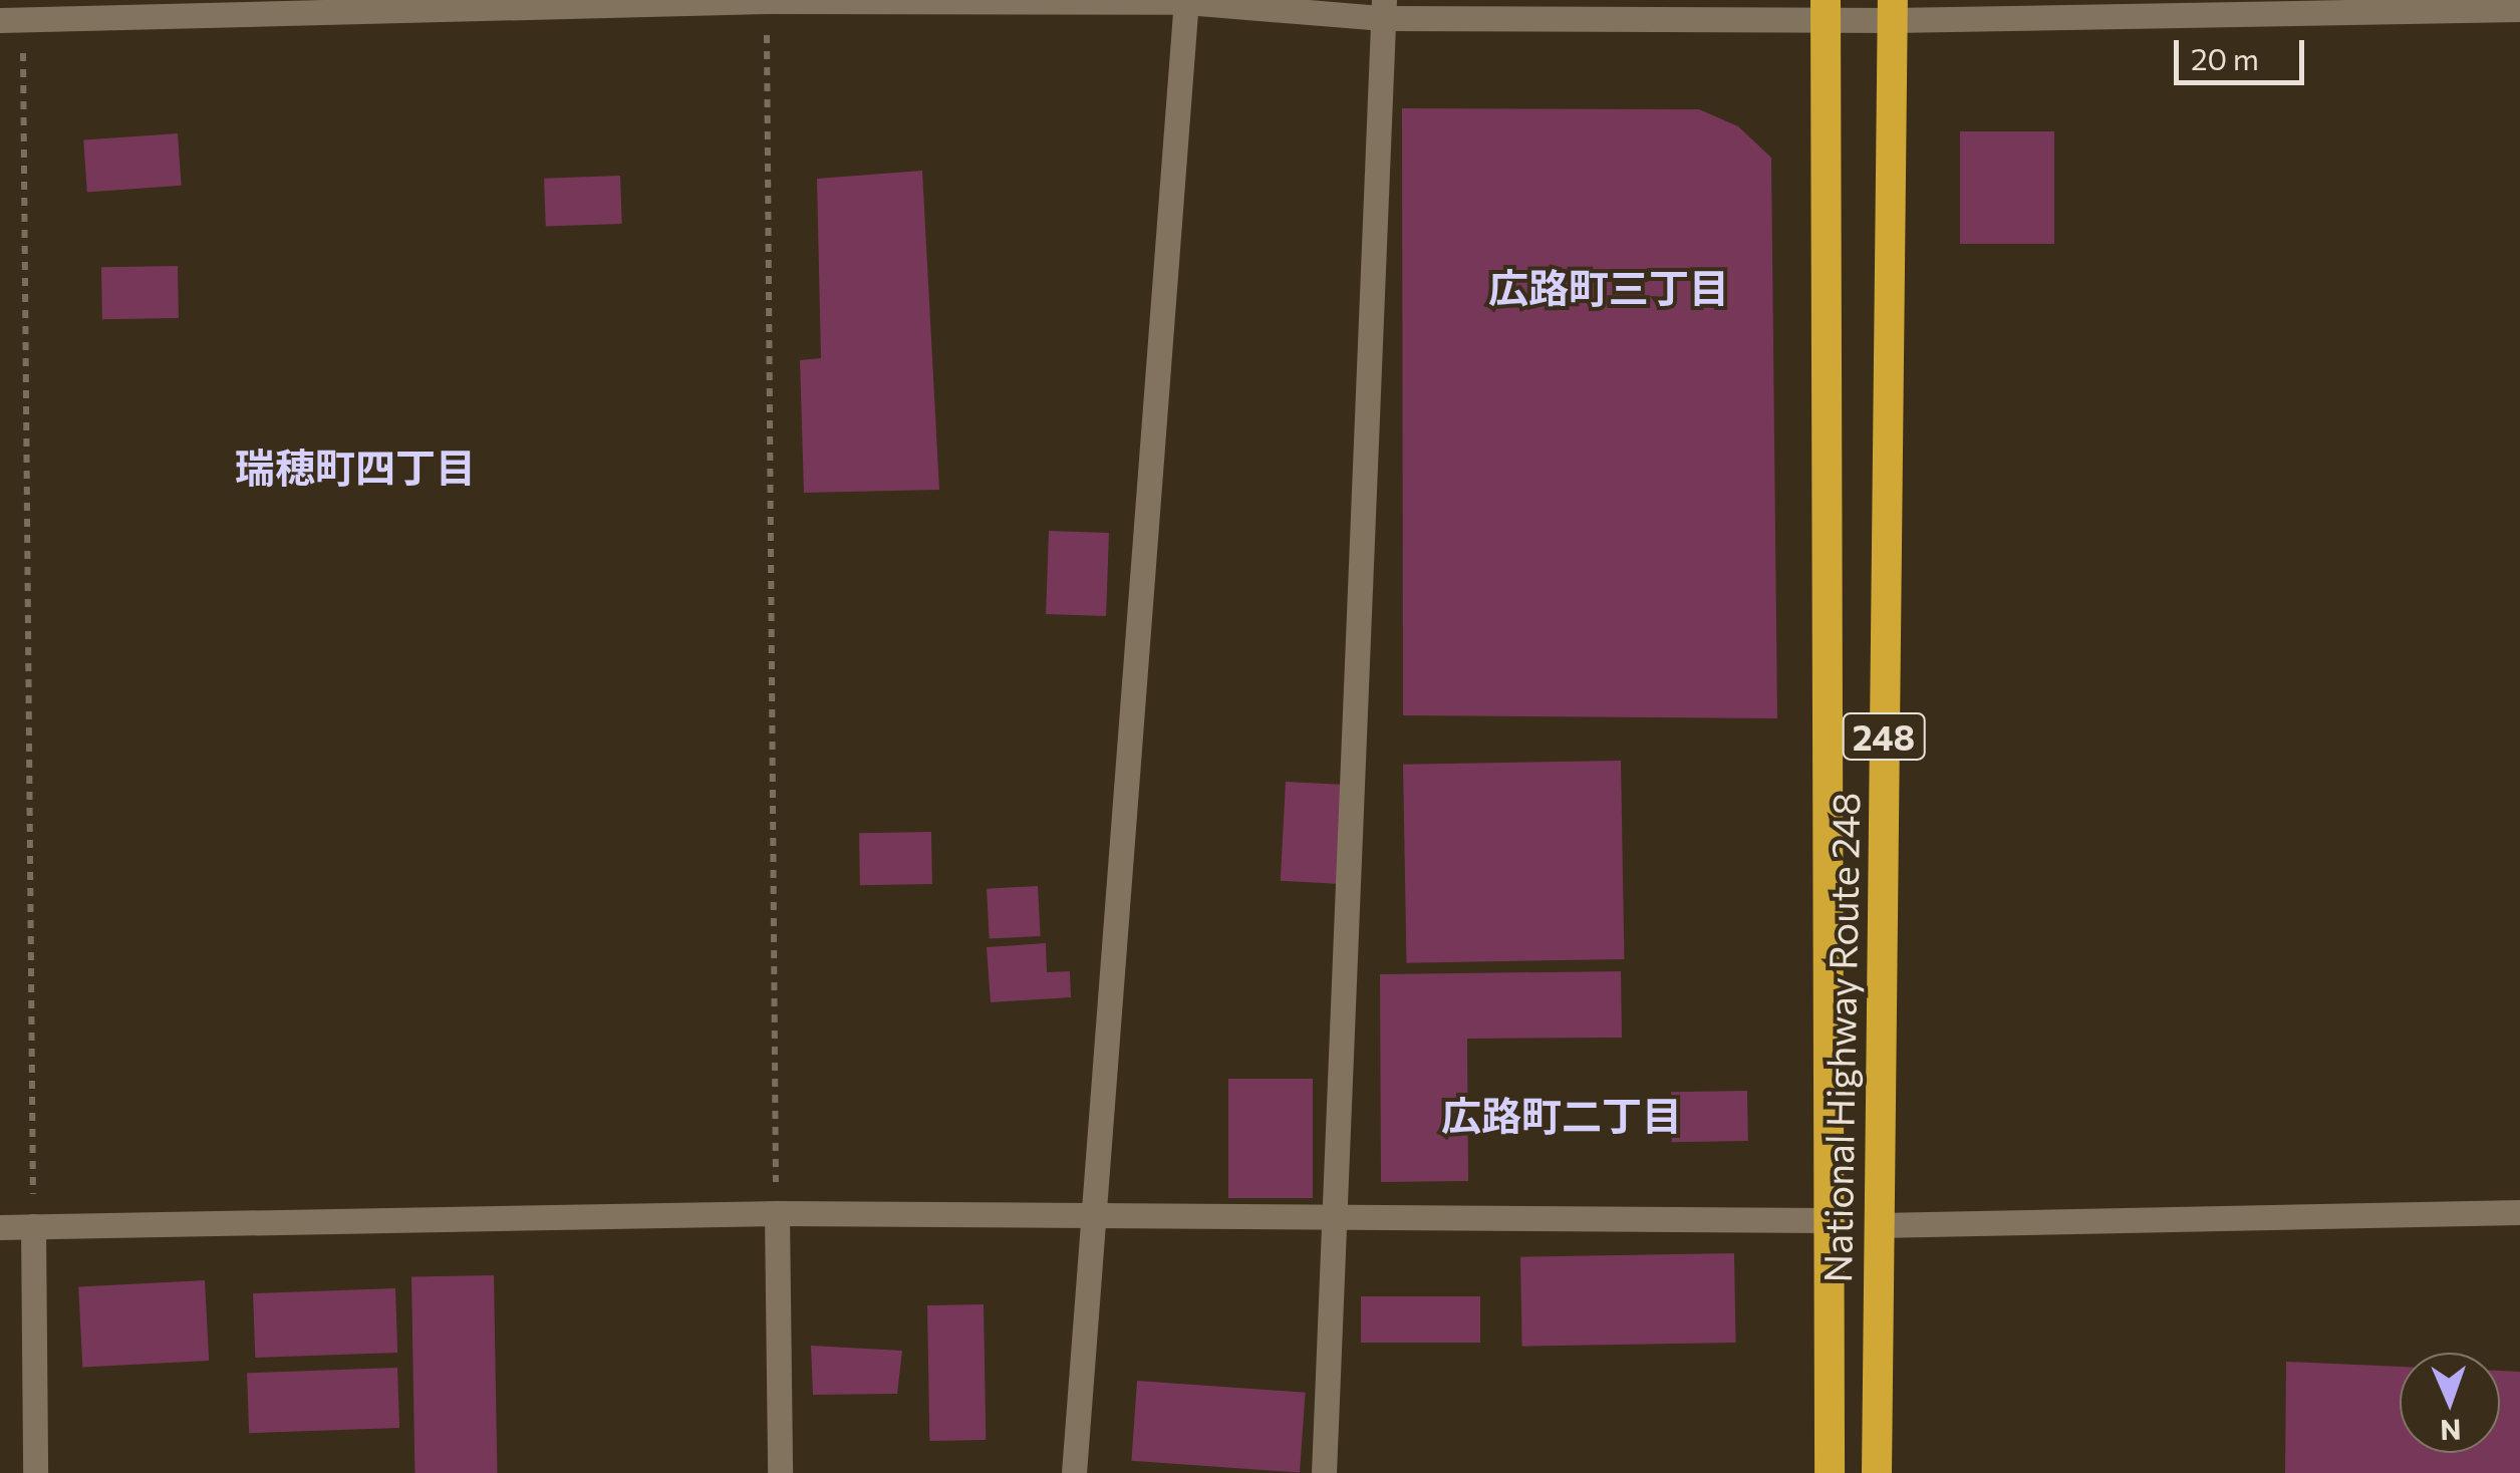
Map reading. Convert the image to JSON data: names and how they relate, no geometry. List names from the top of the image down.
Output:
{
  "streets": {
    "highway": ["248", "National Highway Route 248"]
  },
  "districts": ["広路町三丁目", "瑞穂町四丁目", "広路町二丁目"],
  "scale_bar": "20 m",
  "north": "bottom"
}
